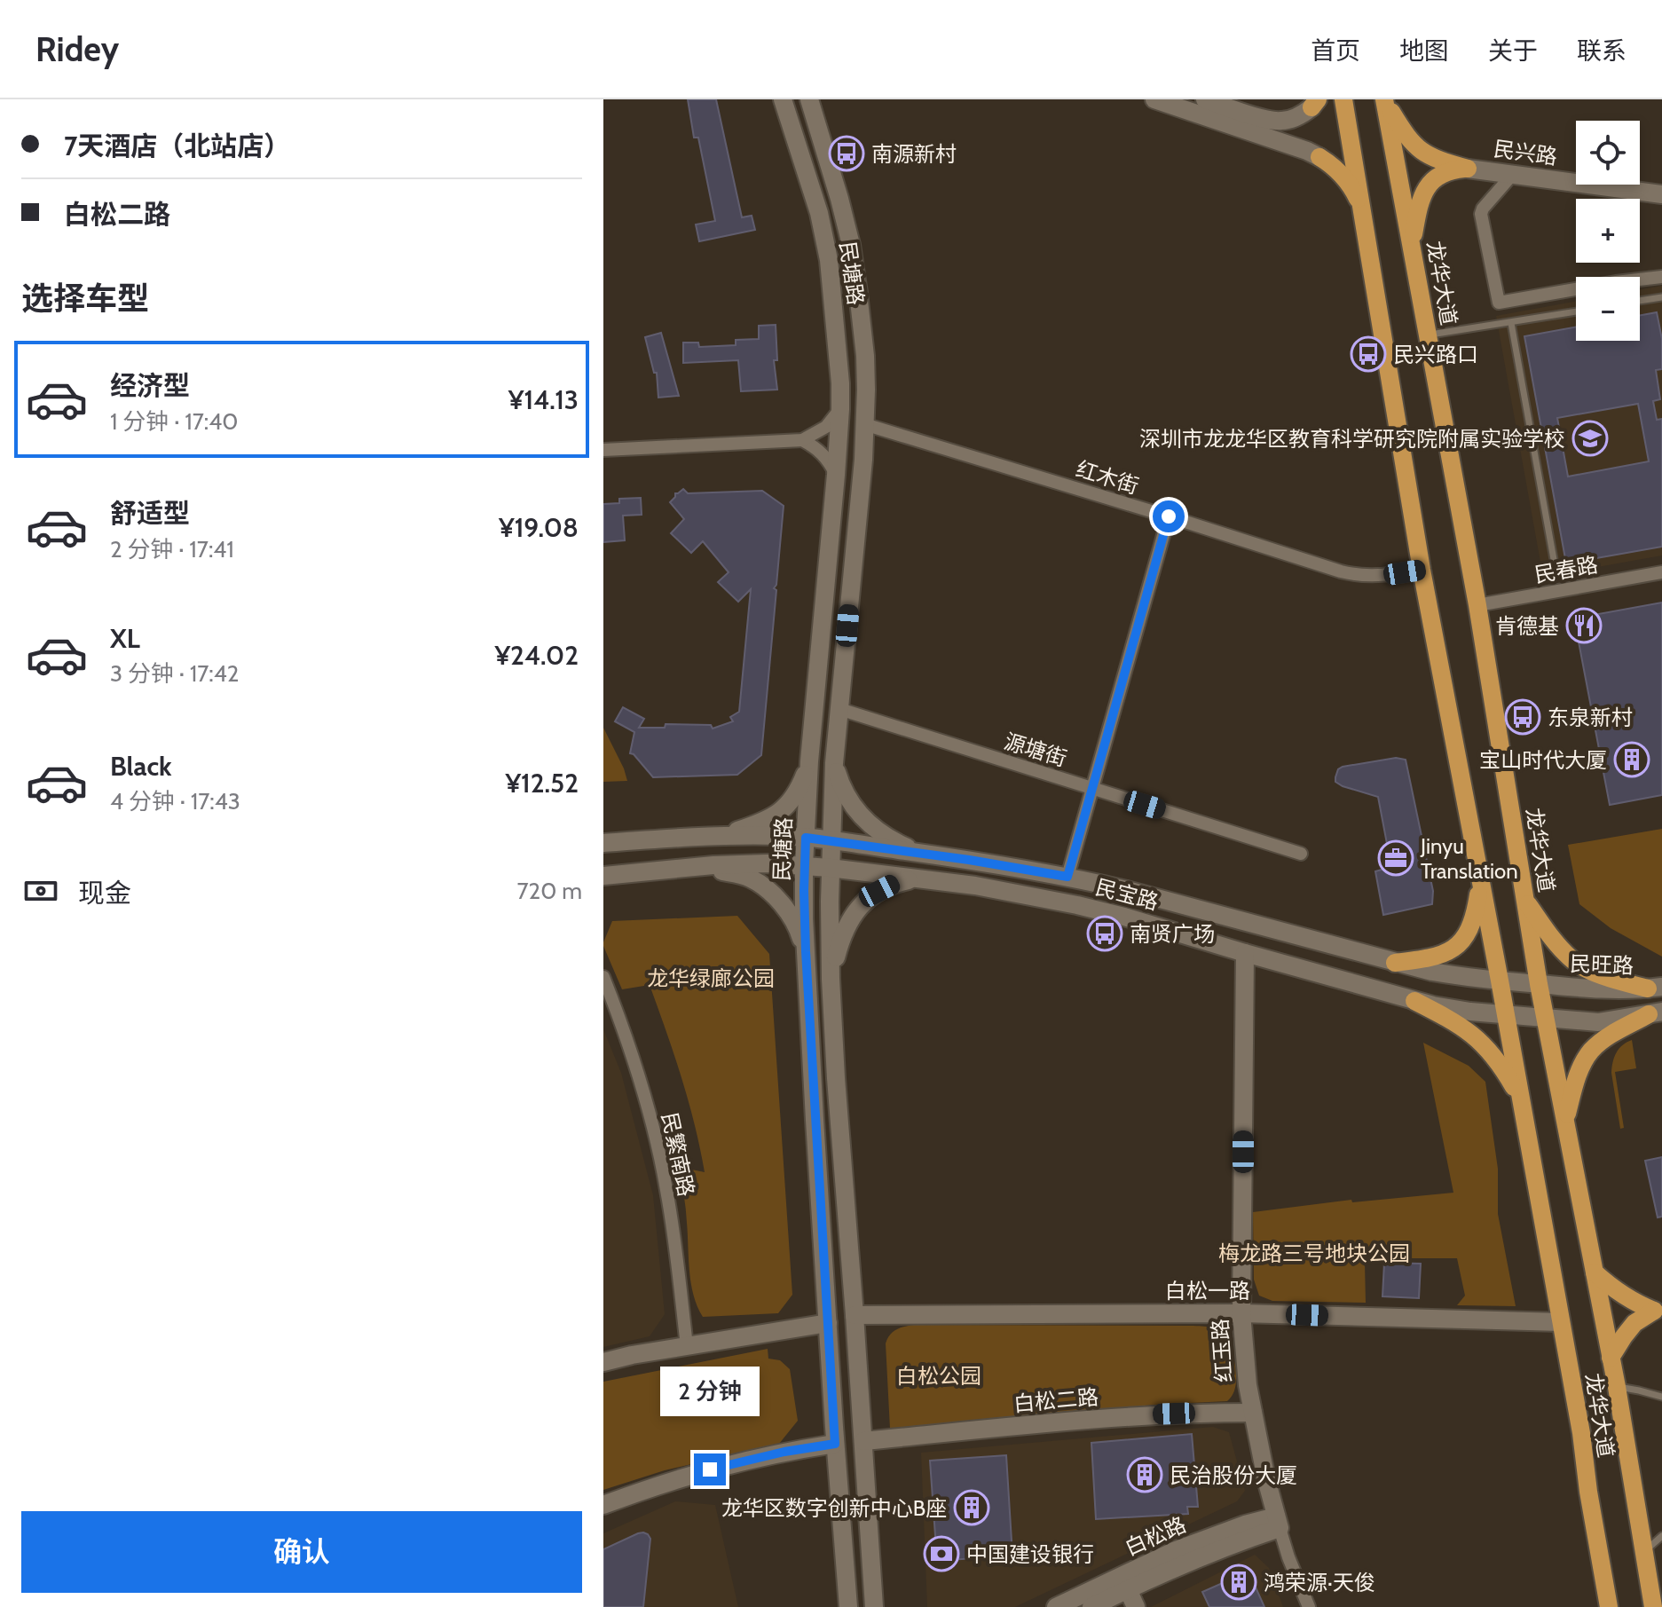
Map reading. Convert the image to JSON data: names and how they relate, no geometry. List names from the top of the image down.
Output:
{
  "streets": {
    "main road": [
      "民兴路",
      "民塘路",
      "龙华大道",
      "民宝路",
      "民旺路",
      "白松一路",
      "红玉路",
      "白松二路",
      "白松路"
    ],
    "street": [
      "红木街",
      "民春路",
      "源塘街",
      "民繁南路"
    ]
  },
  "crossings": [
    ["民塘路", "红木街"],
    ["民塘路", "源塘街"],
    ["民塘路", "民宝路"],
    ["民塘路", "白松一路"],
    ["民塘路", "白松二路"],
    ["龙华大道", "红木街"],
    ["龙华大道", "民春路"],
    ["龙华大道", "民宝路"],
    ["龙华大道", "民旺路"],
    ["龙华大道", "白松一路"],
    ["民宝路", "民旺路"],
    ["民宝路", "红玉路"],
    ["白松一路", "红玉路"],
    ["红玉路", "白松二路"],
    ["红玉路", "白松路"]
  ],
  "parks": ["龙华绿廊公园", "梅龙路三号地块公园", "白松公园"],
  "places": {
    "bus stop": [
      "南源新村",
      "民兴路口",
      "东泉新村",
      "南贤广场"
    ],
    "school or university": ["深圳市龙龙华区教育科学研究院附属实验学校"],
    "restaurant": ["肯德基"],
    "building": [
      "宝山时代大厦",
      "民治股份大厦",
      "龙华区数字创新中心B座",
      "鸿荣源·天俊"
    ],
    "office": ["Jinyu Translation"],
    "bank": ["中国建设银行"]
  },
  "page": {
    "header": "Ridey",
    "nav": [
      "首页",
      "地图",
      "关于",
      "联系"
    ],
    "banner": ["7天酒店（北站店）", "白松二路"],
    "map_buttons": ["+", "−"],
    "heading": "选择车型",
    "list": [
      {
        "name": "经济型",
        "note": "1 分钟 · 17:40",
        "value": "¥14.13"
      },
      {
        "name": "舒适型",
        "note": "2 分钟 · 17:41",
        "value": "¥19.08"
      },
      {
        "name": "XL",
        "note": "3 分钟 · 17:42",
        "value": "¥24.02"
      },
      {
        "name": "Black",
        "note": "4 分钟 · 17:43",
        "value": "¥12.52"
      }
    ],
    "pay": ["现金", "720 m"],
    "bubble": "2 分钟",
    "buttons": "确认"
  }
}
